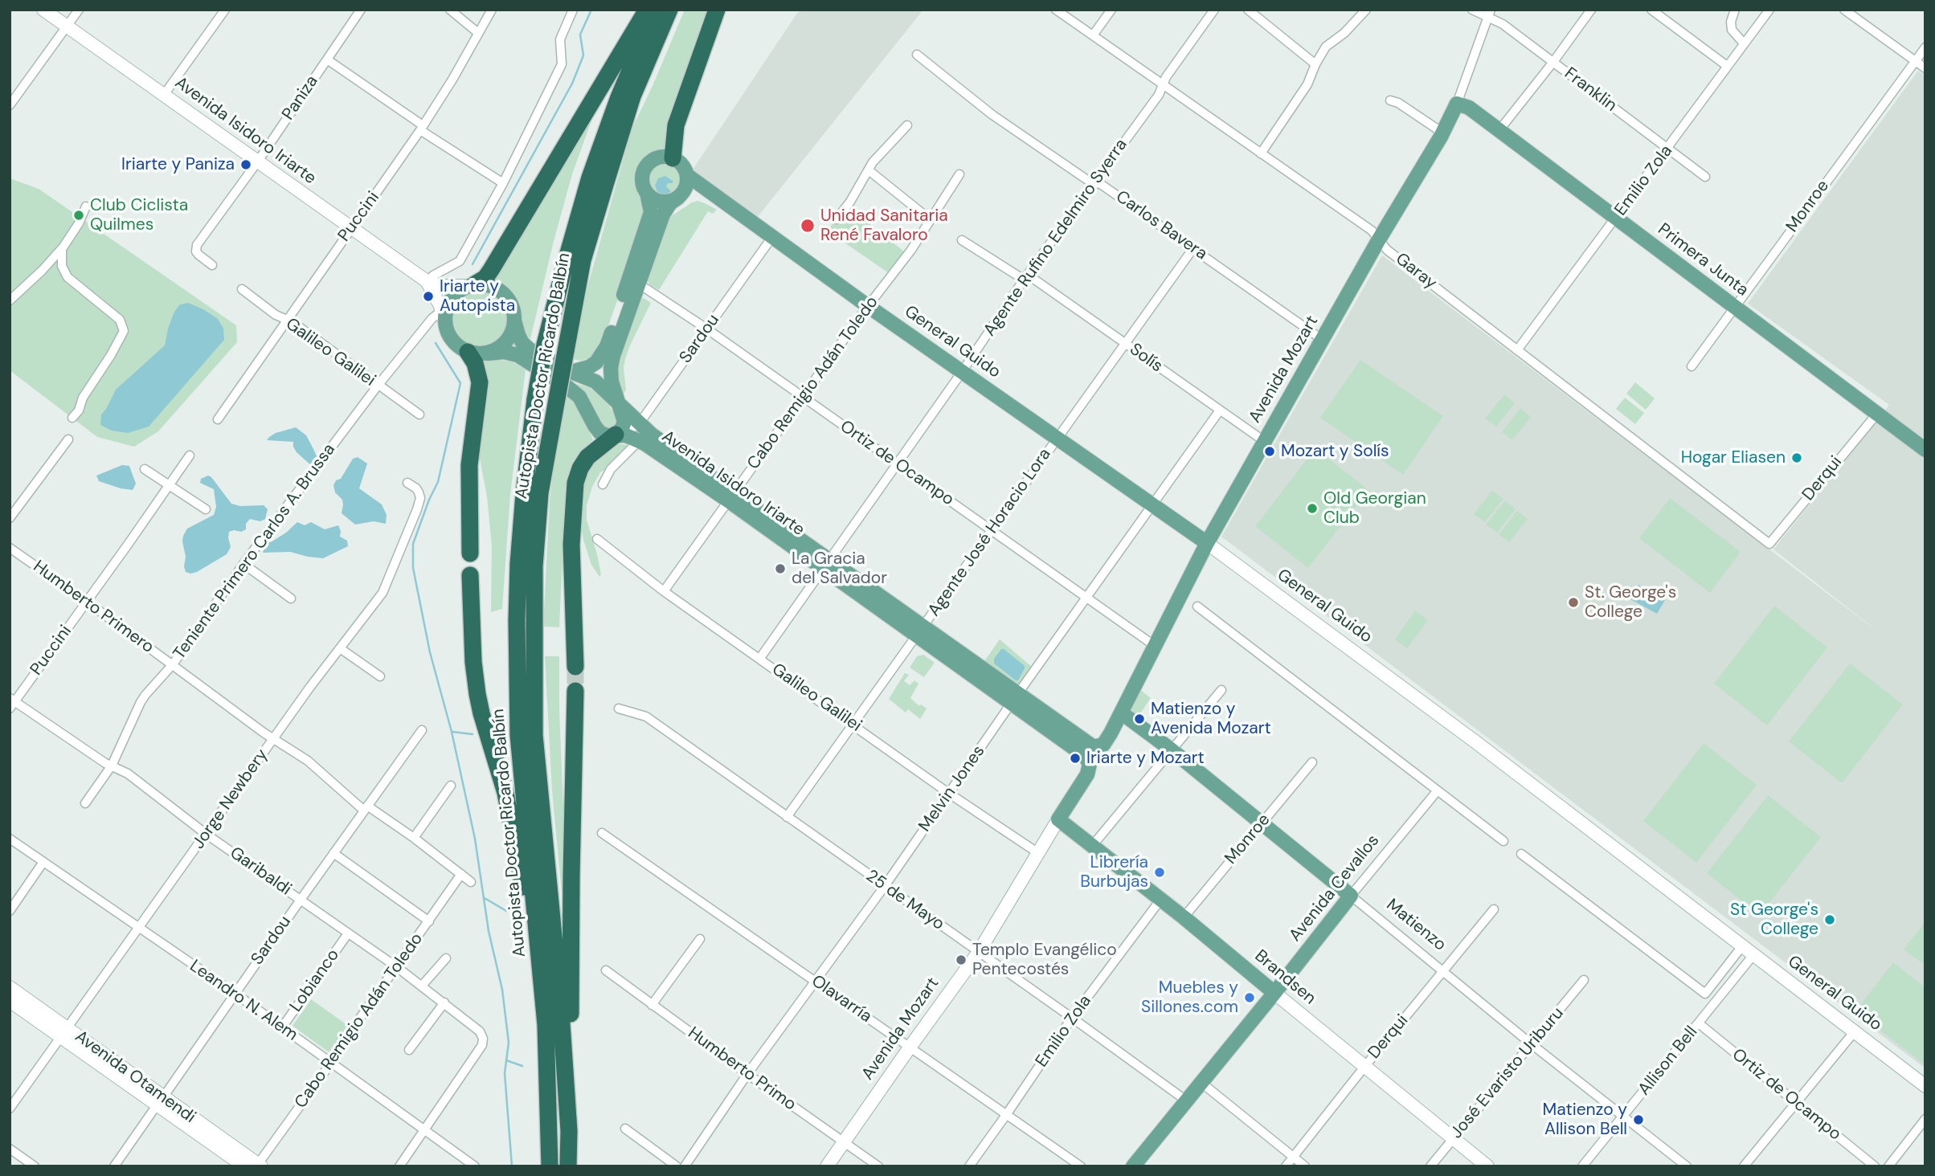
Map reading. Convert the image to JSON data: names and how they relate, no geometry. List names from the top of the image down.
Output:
{
  "streets": {
    "highway": ["Autopista Doctor Ricardo Balbín"],
    "main road": [
      "Avenida Isidoro Iriarte",
      "Primera Junta",
      "General Guido",
      "Avenida Mozart",
      "Avenida Cevallos",
      "Matienzo",
      "Brandsen",
      "Avenida Otamendi"
    ],
    "street": [
      "Franklin",
      "Paniza",
      "Emilio Zola",
      "Monroe",
      "Puccini",
      "Carlos Bavera",
      "Agente Rufino Edelmiro Syerra",
      "Garay",
      "Sardou",
      "Galileo Galilei",
      "Solís",
      "Cabo Remigio Adán Toledo",
      "Ortiz de Ocampo",
      "Derqui",
      "Agente José Horacio Lora",
      "Teniente Primero Carlos A. Brussa",
      "Humberto Primero",
      "Melvin Jones",
      "Jorge Newbery",
      "Garibaldi",
      "25 de Mayo",
      "Lobianco",
      "Olavarría",
      "Leandro N. Alem",
      "Allison Bell",
      "Humberto Primo",
      "José Evaristo Uriburu"
    ]
  },
  "crossings": [
    ["Franklin", "Emilio Zola"],
    ["Franklin", "Avenida Mozart"],
    ["Paniza", "Avenida Isidoro Iriarte"],
    ["Avenida Isidoro Iriarte", "Puccini"],
    ["Avenida Isidoro Iriarte", "Agente Rufino Edelmiro Syerra"],
    ["Avenida Isidoro Iriarte", "Sardou"],
    ["Avenida Isidoro Iriarte", "Avenida Mozart"],
    ["Avenida Isidoro Iriarte", "Cabo Remigio Adán Toledo"],
    ["Avenida Isidoro Iriarte", "Agente José Horacio Lora"],
    ["Avenida Isidoro Iriarte", "Teniente Primero Carlos A. Brussa"],
    ["Avenida Isidoro Iriarte", "Melvin Jones"],
    ["Emilio Zola", "Primera Junta"],
    ["Emilio Zola", "Garay"],
    ["Emilio Zola", "25 de Mayo"],
    ["Emilio Zola", "Brandsen"],
    ["Emilio Zola", "Olavarría"],
    ["Monroe", "Primera Junta"],
    ["Monroe", "Matienzo"],
    ["Monroe", "Brandsen"],
    ["Puccini", "Galileo Galilei"],
    ["Puccini", "Humberto Primero"],
    ["Puccini", "Garibaldi"],
    ["Carlos Bavera", "Agente Rufino Edelmiro Syerra"],
    ["Carlos Bavera", "Avenida Mozart"],
    ["Carlos Bavera", "Agente José Horacio Lora"],
    ["Agente Rufino Edelmiro Syerra", "Garay"],
    ["Agente Rufino Edelmiro Syerra", "General Guido"],
    ["Agente Rufino Edelmiro Syerra", "Galileo Galilei"],
    ["Agente Rufino Edelmiro Syerra", "Solís"],
    ["Agente Rufino Edelmiro Syerra", "Ortiz de Ocampo"],
    ["Primera Junta", "Avenida Mozart"],
    ["Primera Junta", "Derqui"],
    ["Garay", "Avenida Mozart"],
    ["Garay", "Derqui"],
    ["Sardou", "General Guido"],
    ["Sardou", "Ortiz de Ocampo"],
    ["Sardou", "Humberto Primero"],
    ["Sardou", "Garibaldi"],
    ["Sardou", "Leandro N. Alem"],
    ["Sardou", "Avenida Otamendi"],
    ["General Guido", "Avenida Mozart"],
    ["General Guido", "Cabo Remigio Adán Toledo"],
    ["General Guido", "Agente José Horacio Lora"],
    ["General Guido", "Melvin Jones"],
    ["General Guido", "Allison Bell"],
    ["Galileo Galilei", "Avenida Mozart"],
    ["Galileo Galilei", "Cabo Remigio Adán Toledo"],
    ["Galileo Galilei", "Agente José Horacio Lora"],
    ["Galileo Galilei", "Teniente Primero Carlos A. Brussa"],
    ["Galileo Galilei", "Melvin Jones"],
    ["Solís", "Avenida Mozart"],
    ["Solís", "Agente José Horacio Lora"],
    ["Solís", "Melvin Jones"],
    ["Avenida Mozart", "Ortiz de Ocampo"],
    ["Avenida Mozart", "25 de Mayo"],
    ["Avenida Mozart", "Matienzo"],
    ["Avenida Mozart", "Brandsen"],
    ["Avenida Mozart", "Olavarría"],
    ["Avenida Mozart", "Humberto Primo"],
    ["Cabo Remigio Adán Toledo", "Ortiz de Ocampo"],
    ["Cabo Remigio Adán Toledo", "Humberto Primero"],
    ["Cabo Remigio Adán Toledo", "Garibaldi"],
    ["Cabo Remigio Adán Toledo", "Leandro N. Alem"],
    ["Cabo Remigio Adán Toledo", "Avenida Otamendi"],
    ["Ortiz de Ocampo", "Agente José Horacio Lora"],
    ["Ortiz de Ocampo", "Melvin Jones"],
    ["Ortiz de Ocampo", "Allison Bell"],
    ["Derqui", "Matienzo"],
    ["Derqui", "Brandsen"],
    ["Agente José Horacio Lora", "25 de Mayo"],
    ["Teniente Primero Carlos A. Brussa", "Humberto Primero"],
    ["Teniente Primero Carlos A. Brussa", "Garibaldi"],
    ["Humberto Primero", "Jorge Newbery"],
    ["Melvin Jones", "25 de Mayo"],
    ["Melvin Jones", "Olavarría"],
    ["Melvin Jones", "Humberto Primo"],
    ["Jorge Newbery", "Garibaldi"],
    ["Jorge Newbery", "Leandro N. Alem"],
    ["Jorge Newbery", "Avenida Otamendi"],
    ["Garibaldi", "Lobianco"],
    ["Garibaldi", "Leandro N. Alem"],
    ["Avenida Cevallos", "25 de Mayo"],
    ["Avenida Cevallos", "Matienzo"],
    ["Avenida Cevallos", "Brandsen"],
    ["Matienzo", "Allison Bell"],
    ["Matienzo", "José Evaristo Uriburu"],
    ["Brandsen", "José Evaristo Uriburu"],
    ["Lobianco", "Leandro N. Alem"]
  ],
  "places": [
    "Iriarte y Paniza",
    "Club Ciclista Quilmes",
    "Unidad Sanitaria René Favaloro",
    "Iriarte y Autopista",
    "Mozart y Solís",
    "Hogar Eliasen",
    "Old Georgian Club",
    "La Gracia del Salvador",
    "St. George's College",
    "Matienzo y Avenida Mozart",
    "Iriarte y Mozart",
    "Librería Burbujas",
    "St George's College",
    "Templo Evangélico Pentecostés",
    "Muebles y Sillones.com",
    "Matienzo y Allison Bell"
  ]
}
